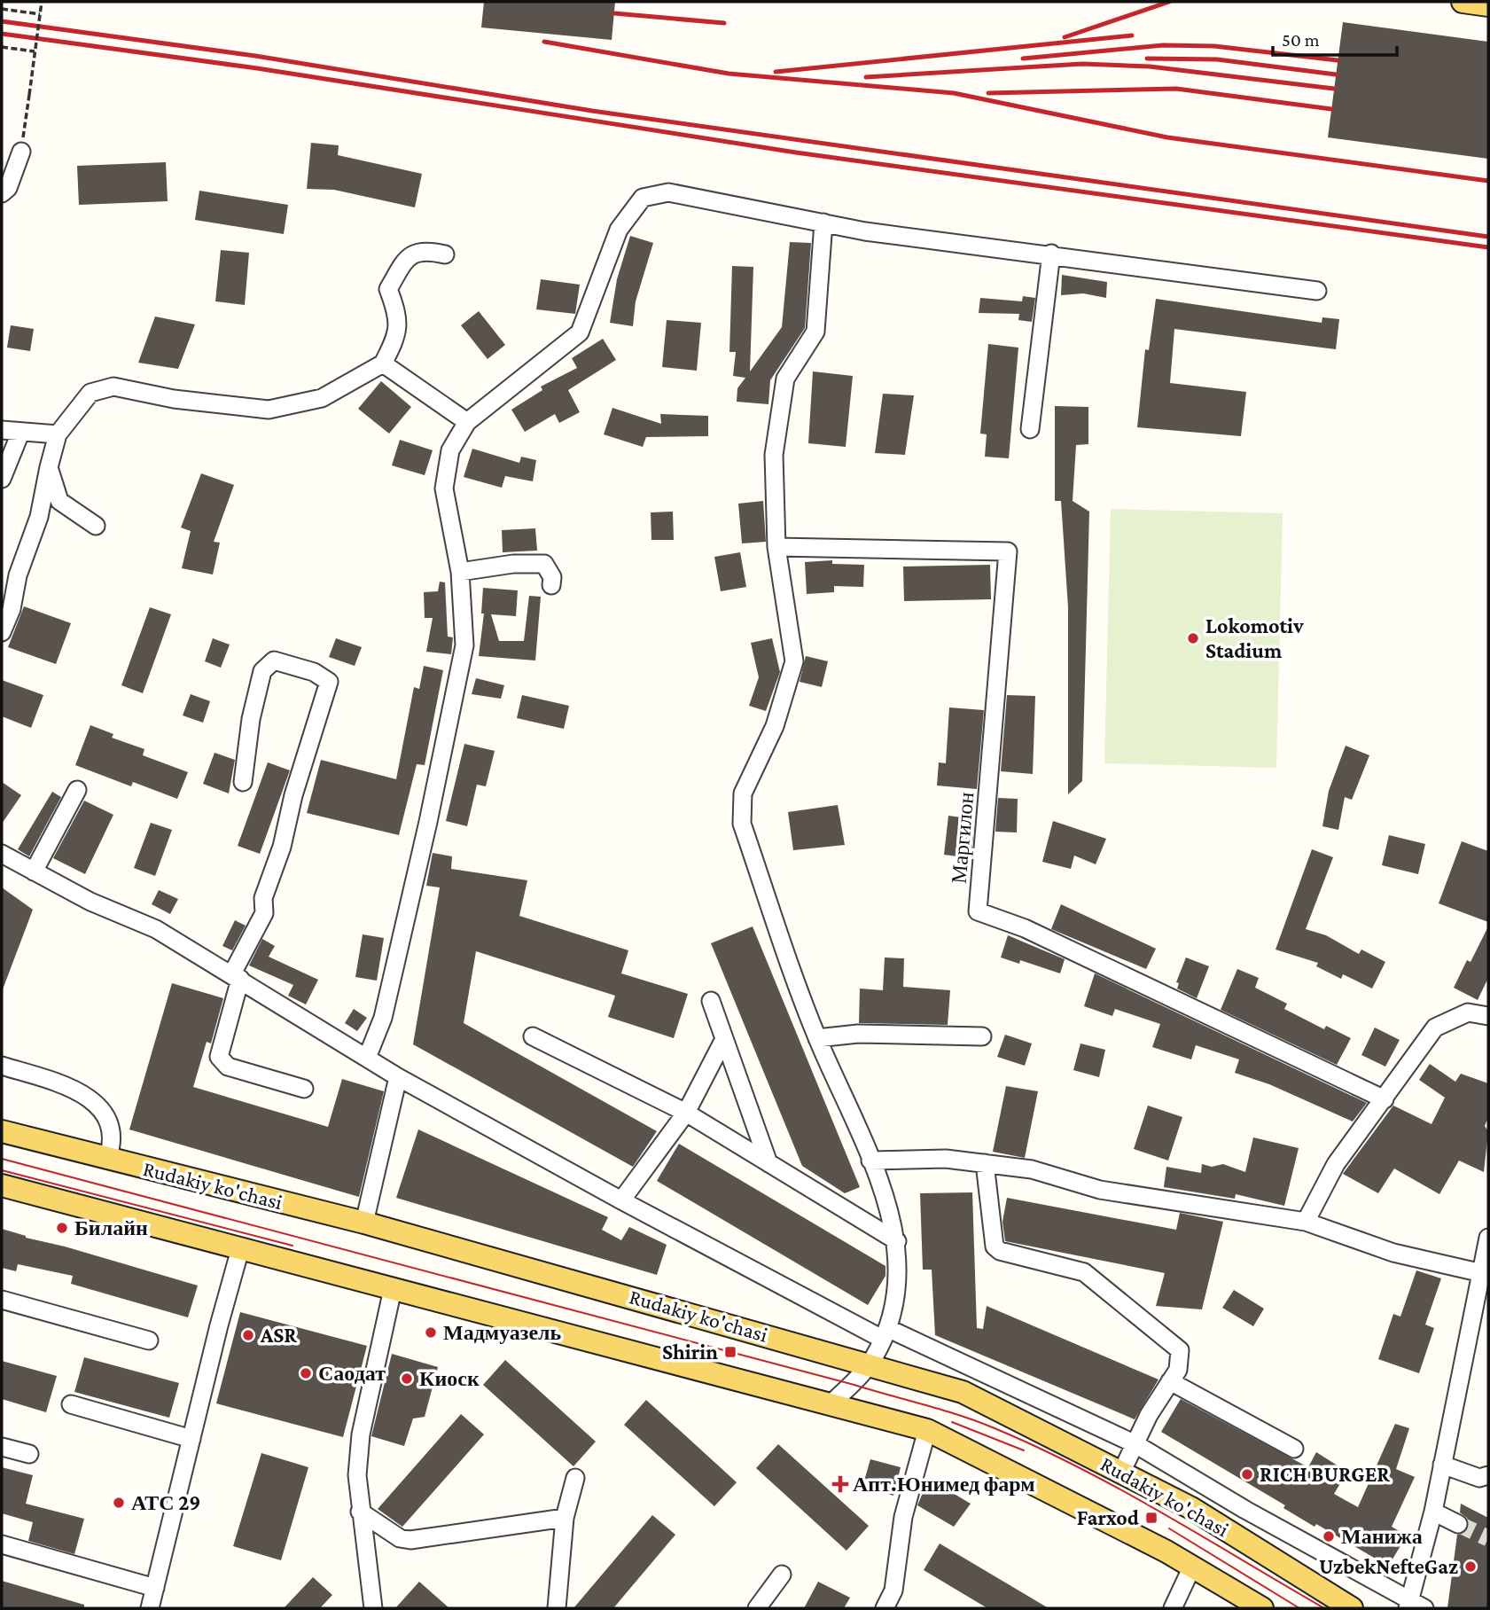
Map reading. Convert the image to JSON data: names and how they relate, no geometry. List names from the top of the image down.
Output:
{
  "streets": {
    "main road": ["Rudakiy ko'chasi"],
    "street": ["Маргилон"]
  },
  "places": {
    "other": [
      "Lokomotiv Stadium",
      "Билайн",
      "Мадмуазель",
      "ASR",
      "Саодат",
      "Киоск",
      "RICH BURGER",
      "АТС 29",
      "Манижа",
      "UzbekNefteGaz"
    ],
    "transit": ["Shirin", "Farxod"],
    "health": ["Апт.Юнимед фарм"]
  },
  "scale_bar": "50 m"
}
